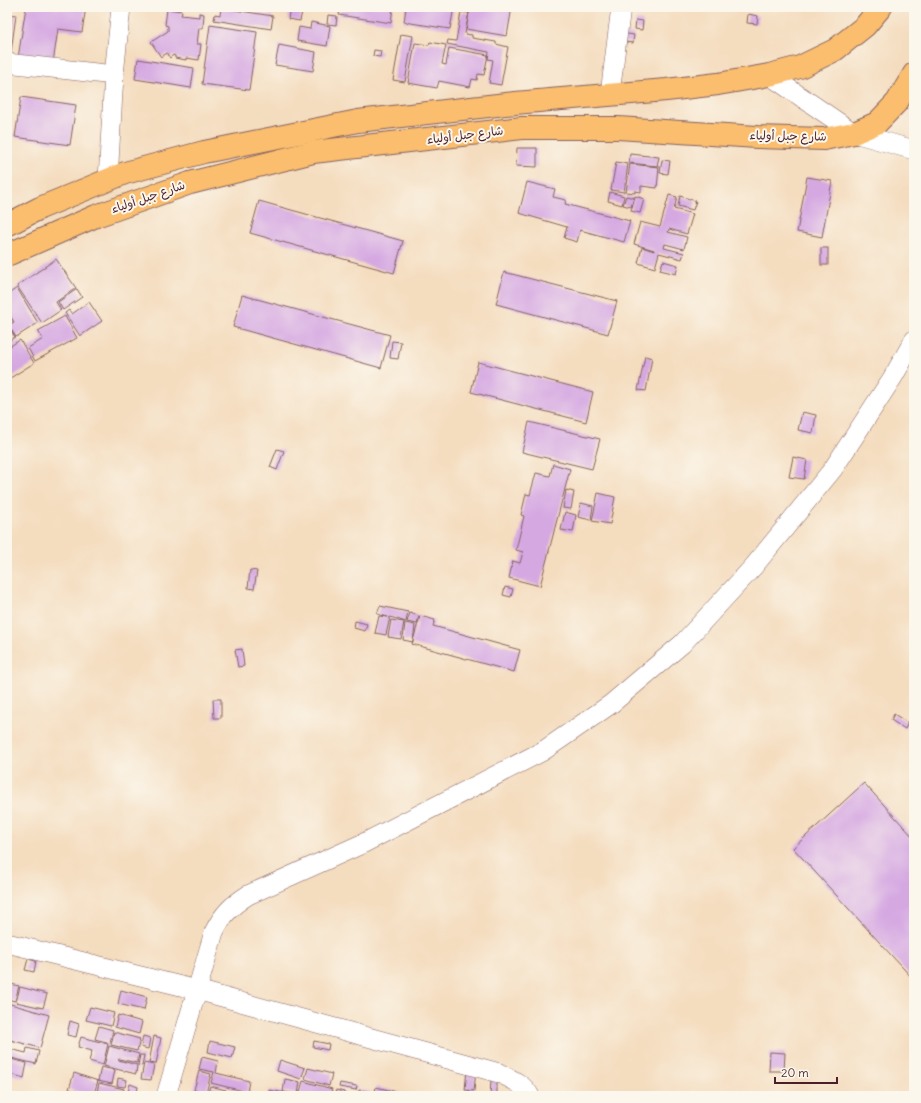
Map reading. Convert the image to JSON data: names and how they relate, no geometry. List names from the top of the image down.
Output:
{
  "streets": {
    "main road": ["شارع جبل أولياء"]
  },
  "scale_bar": "20 m"
}
